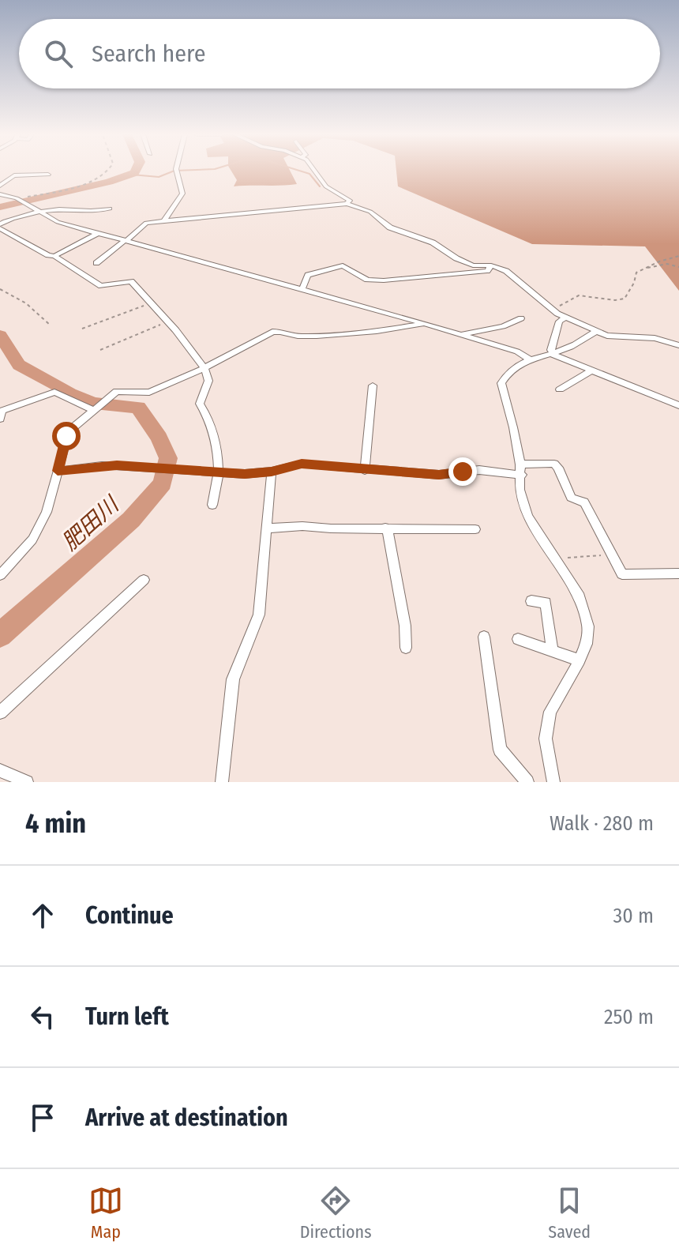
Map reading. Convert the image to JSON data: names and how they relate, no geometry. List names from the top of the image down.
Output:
{
  "water": ["肥田川"],
  "page": {
    "search": "Search here",
    "heading": ["4 min", "Walk · 280 m"],
    "list": [
      ["Continue", "30 m"],
      ["Turn left", "250 m"],
      "Arrive at destination"
    ],
    "nav": ["Map", "Directions", "Saved"]
  }
}
